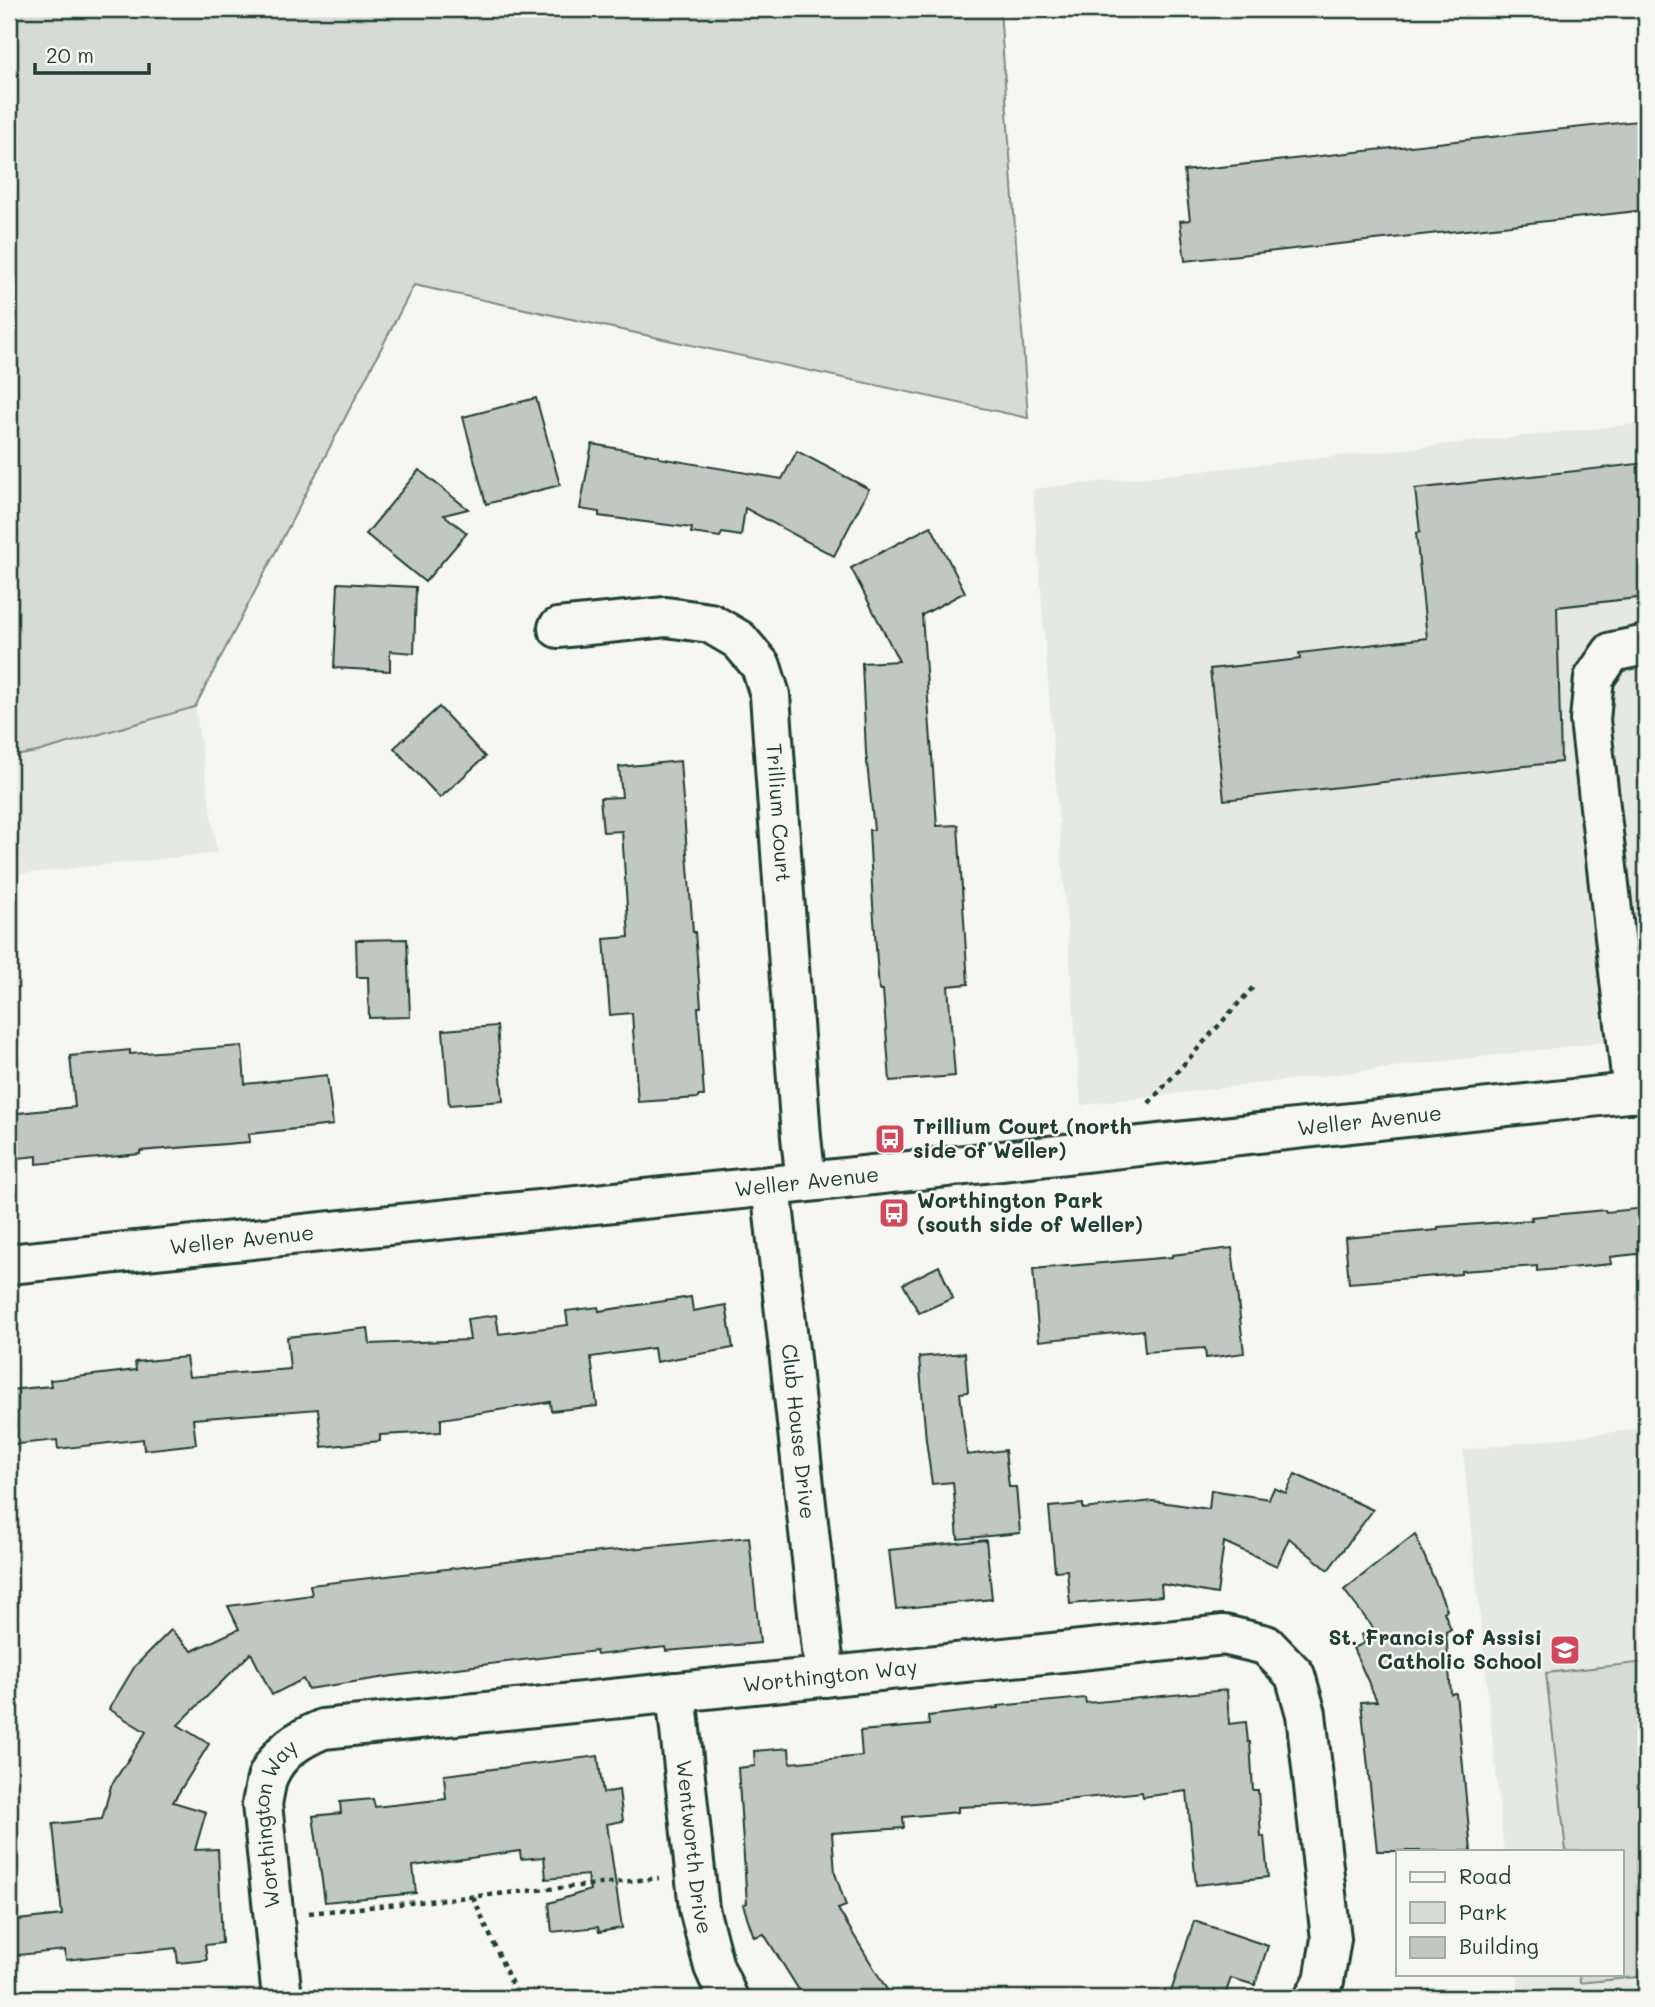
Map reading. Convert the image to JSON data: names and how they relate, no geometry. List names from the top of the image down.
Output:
{
  "streets": {
    "street": [
      "Trillium Court",
      "Weller Avenue",
      "Club House Drive",
      "Worthington Way",
      "Wentworth Drive"
    ]
  },
  "crossings": [
    ["Trillium Court", "Weller Avenue"],
    ["Trillium Court", "Club House Drive"],
    ["Weller Avenue", "Club House Drive"],
    ["Club House Drive", "Worthington Way"],
    ["Worthington Way", "Wentworth Drive"]
  ],
  "places": {
    "bus stop": ["Trillium Court (north side of Weller)", "Worthington Park (south side of Weller)"],
    "school or university": ["St. Francis of Assisi Catholic School"]
  },
  "legend": ["Road", "Park", "Building"],
  "scale_bar": "20 m"
}
